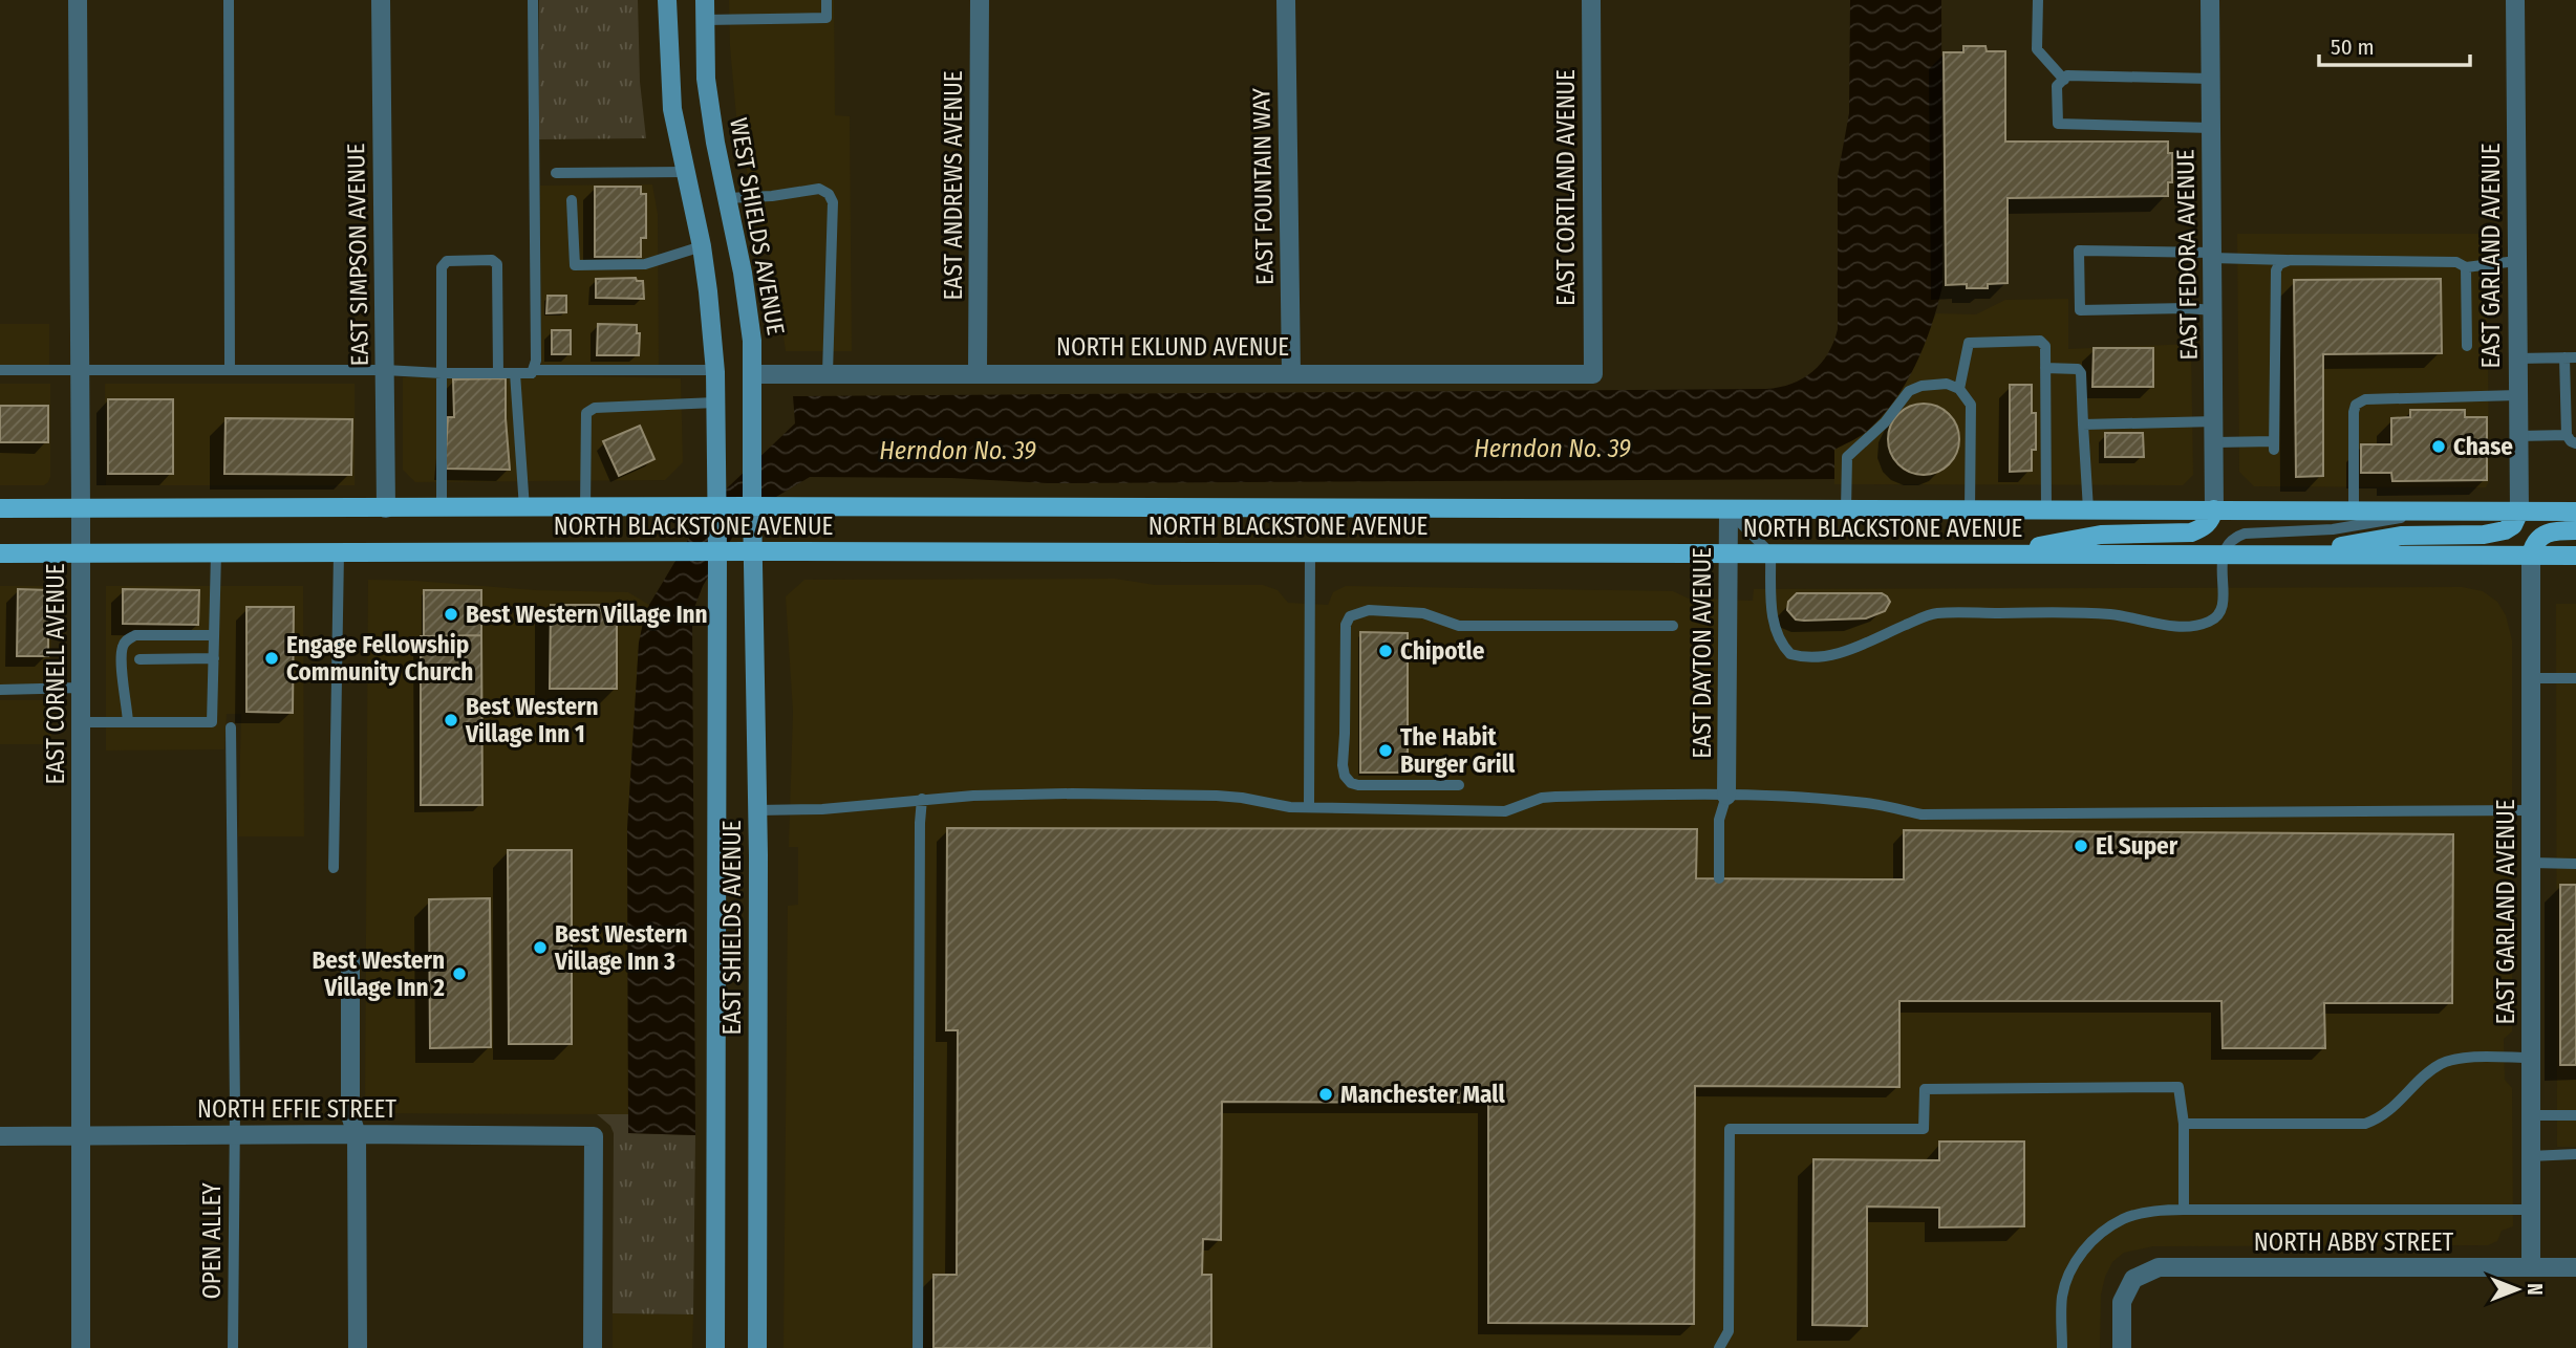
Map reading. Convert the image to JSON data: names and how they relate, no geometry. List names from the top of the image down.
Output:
{
  "streets": {
    "main road": ["WEST SHIELDS AVENUE", "NORTH BLACKSTONE AVENUE", "EAST SHIELDS AVENUE"],
    "street": [
      "EAST ANDREWS AVENUE",
      "EAST FOUNTAIN WAY",
      "EAST CORTLAND AVENUE",
      "EAST SIMPSON AVENUE",
      "EAST FEDORA AVENUE",
      "EAST GARLAND AVENUE",
      "NORTH EKLUND AVENUE",
      "EAST DAYTON AVENUE",
      "EAST CORNELL AVENUE",
      "NORTH EFFIE STREET",
      "NORTH ABBY STREET"
    ],
    "lane": ["OPEN ALLEY"]
  },
  "crossings": [
    ["EAST ANDREWS AVENUE", "NORTH EKLUND AVENUE"],
    ["EAST FOUNTAIN WAY", "NORTH EKLUND AVENUE"],
    ["EAST CORTLAND AVENUE", "NORTH EKLUND AVENUE"],
    ["WEST SHIELDS AVENUE", "NORTH EKLUND AVENUE"],
    ["WEST SHIELDS AVENUE", "NORTH BLACKSTONE AVENUE"],
    ["WEST SHIELDS AVENUE", "EAST SHIELDS AVENUE"],
    ["EAST SIMPSON AVENUE", "NORTH BLACKSTONE AVENUE"],
    ["EAST FEDORA AVENUE", "NORTH BLACKSTONE AVENUE"],
    ["EAST GARLAND AVENUE", "NORTH BLACKSTONE AVENUE"],
    ["EAST GARLAND AVENUE", "NORTH ABBY STREET"],
    ["NORTH BLACKSTONE AVENUE", "EAST DAYTON AVENUE"],
    ["NORTH BLACKSTONE AVENUE", "EAST CORNELL AVENUE"],
    ["NORTH BLACKSTONE AVENUE", "EAST SHIELDS AVENUE"],
    ["EAST CORNELL AVENUE", "NORTH EFFIE STREET"],
    ["NORTH EFFIE STREET", "OPEN ALLEY"]
  ],
  "water": ["Herndon No. 39"],
  "places": [
    "Chase",
    "Best Western Village Inn",
    "Chipotle",
    "Engage Fellowship Community Church",
    "Best Western Village Inn 1",
    "The Habit Burger Grill",
    "El Super",
    "Best Western Village Inn 3",
    "Best Western Village Inn 2",
    "Manchester Mall"
  ],
  "scale_bar": "50 m",
  "north": "right"
}
